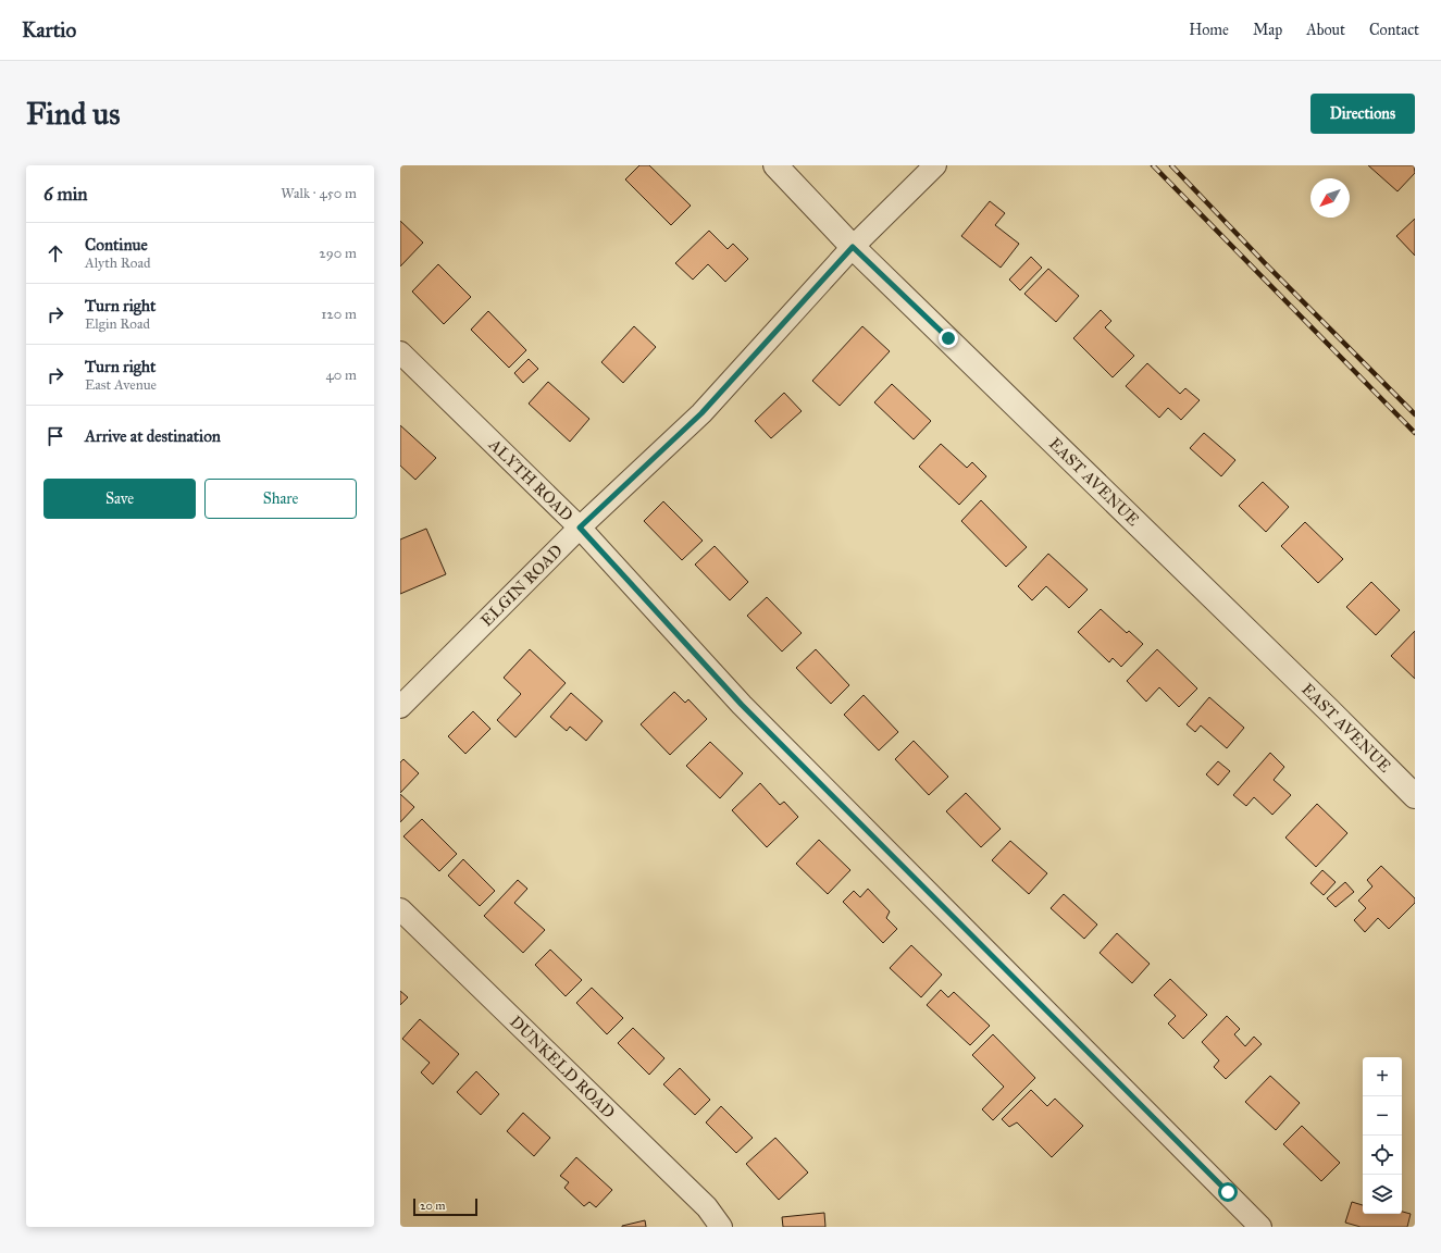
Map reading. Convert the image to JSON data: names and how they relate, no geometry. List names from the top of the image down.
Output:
{
  "streets": {
    "street": [
      "ALYTH ROAD",
      "EAST AVENUE",
      "ELGIN ROAD",
      "DUNKELD ROAD"
    ]
  },
  "crossings": [
    ["ALYTH ROAD", "ELGIN ROAD"],
    ["EAST AVENUE", "ELGIN ROAD"]
  ],
  "scale_bar": "20 m",
  "north": "bottom left",
  "page": {
    "header": "Kartio",
    "nav": [
      "Home",
      "Map",
      "About",
      "Contact"
    ],
    "buttons": [
      "Directions",
      ["Save", "Share"]
    ],
    "title": "Find us",
    "heading": ["6 min", "Walk · 450 m"],
    "list": [
      ["Continue", "Alyth Road", "290 m"],
      ["Turn right", "Elgin Road", "120 m"],
      ["Turn right", "East Avenue", "40 m"],
      "Arrive at destination"
    ],
    "map_buttons": ["+", "−"],
    "scale": "20 m"
  }
}
